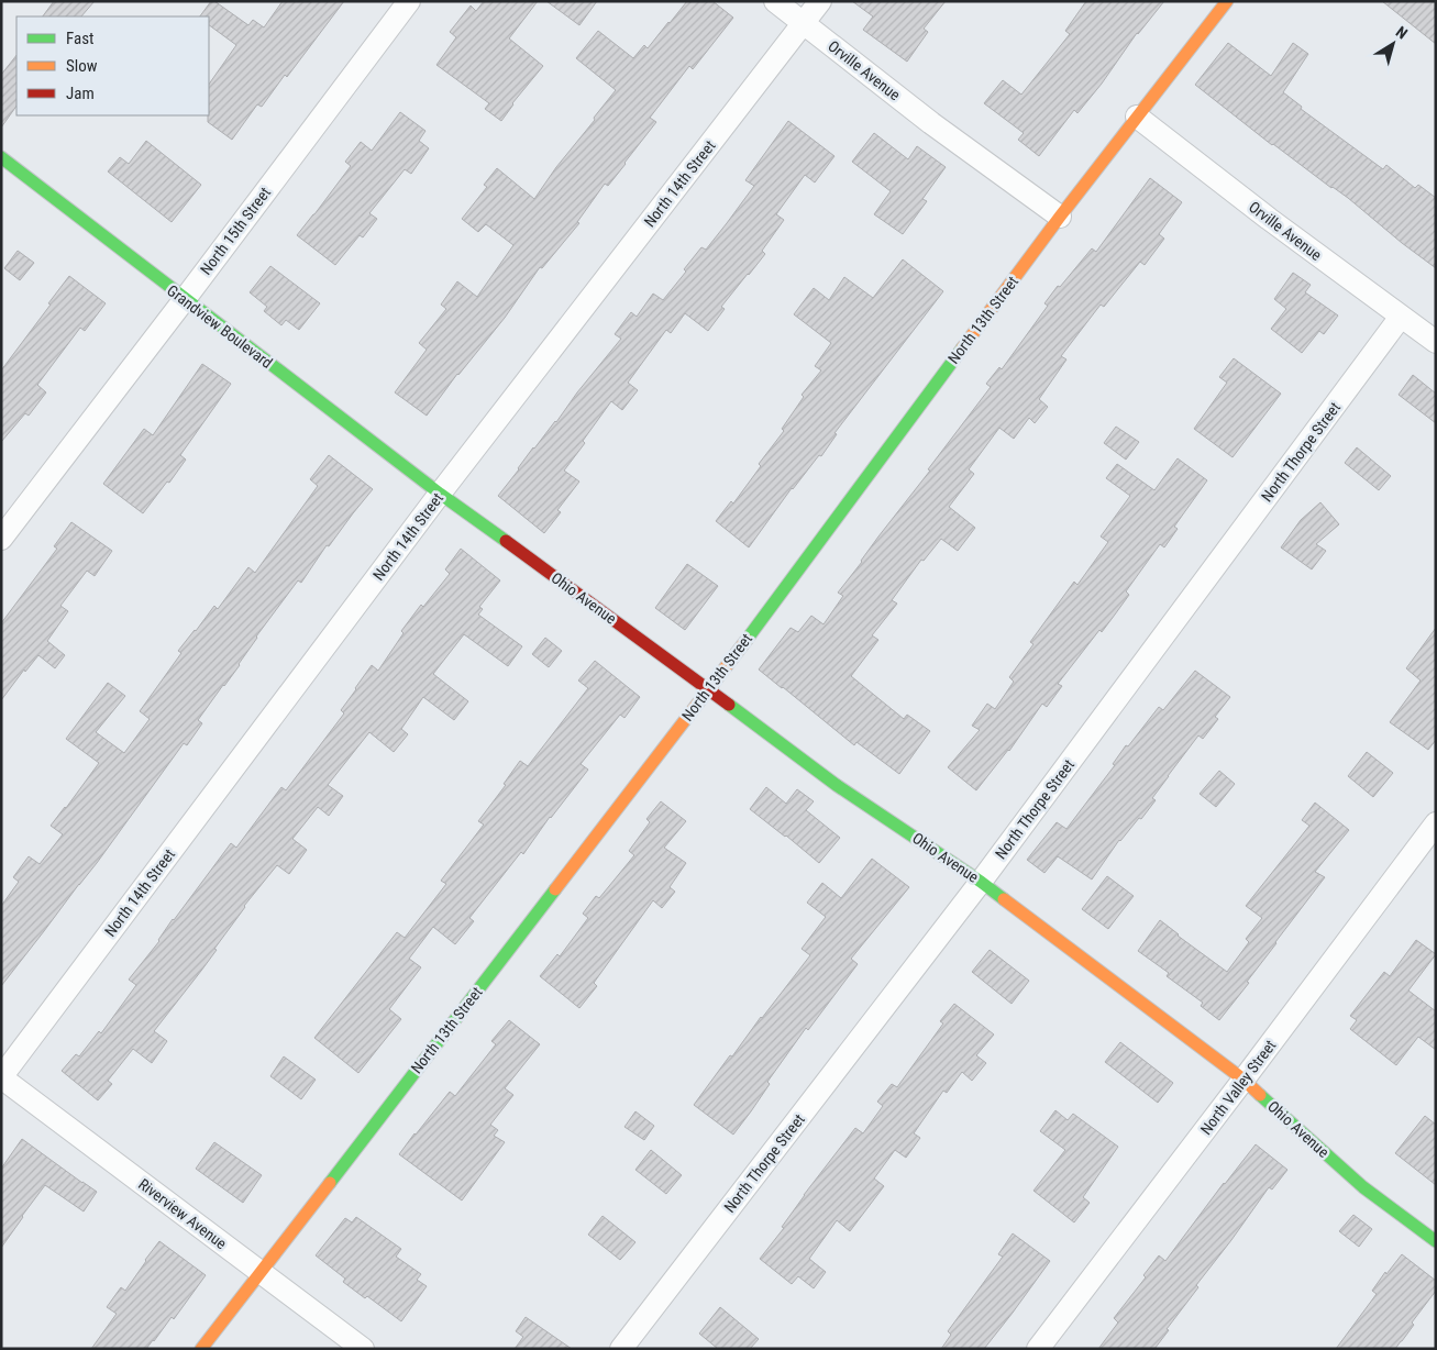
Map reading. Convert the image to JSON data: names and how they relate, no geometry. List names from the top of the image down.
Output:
{
  "streets": {
    "street": [
      "Orville Avenue",
      "North 14th Street",
      "North 15th Street",
      "North 13th Street",
      "Grandview Boulevard",
      "North Thorpe Street",
      "Ohio Avenue",
      "North Valley Street",
      "Riverview Avenue"
    ]
  },
  "crossings": [
    ["Orville Avenue", "North 14th Street"],
    ["Orville Avenue", "North 13th Street"],
    ["Orville Avenue", "North Thorpe Street"],
    ["North 14th Street", "Grandview Boulevard"],
    ["North 14th Street", "Ohio Avenue"],
    ["North 14th Street", "Riverview Avenue"],
    ["North 15th Street", "Grandview Boulevard"],
    ["North 13th Street", "Ohio Avenue"],
    ["North 13th Street", "Riverview Avenue"],
    ["Grandview Boulevard", "Ohio Avenue"],
    ["North Thorpe Street", "Ohio Avenue"],
    ["Ohio Avenue", "North Valley Street"]
  ],
  "legend": ["Fast", "Slow", "Jam"],
  "north": "top right"
}
